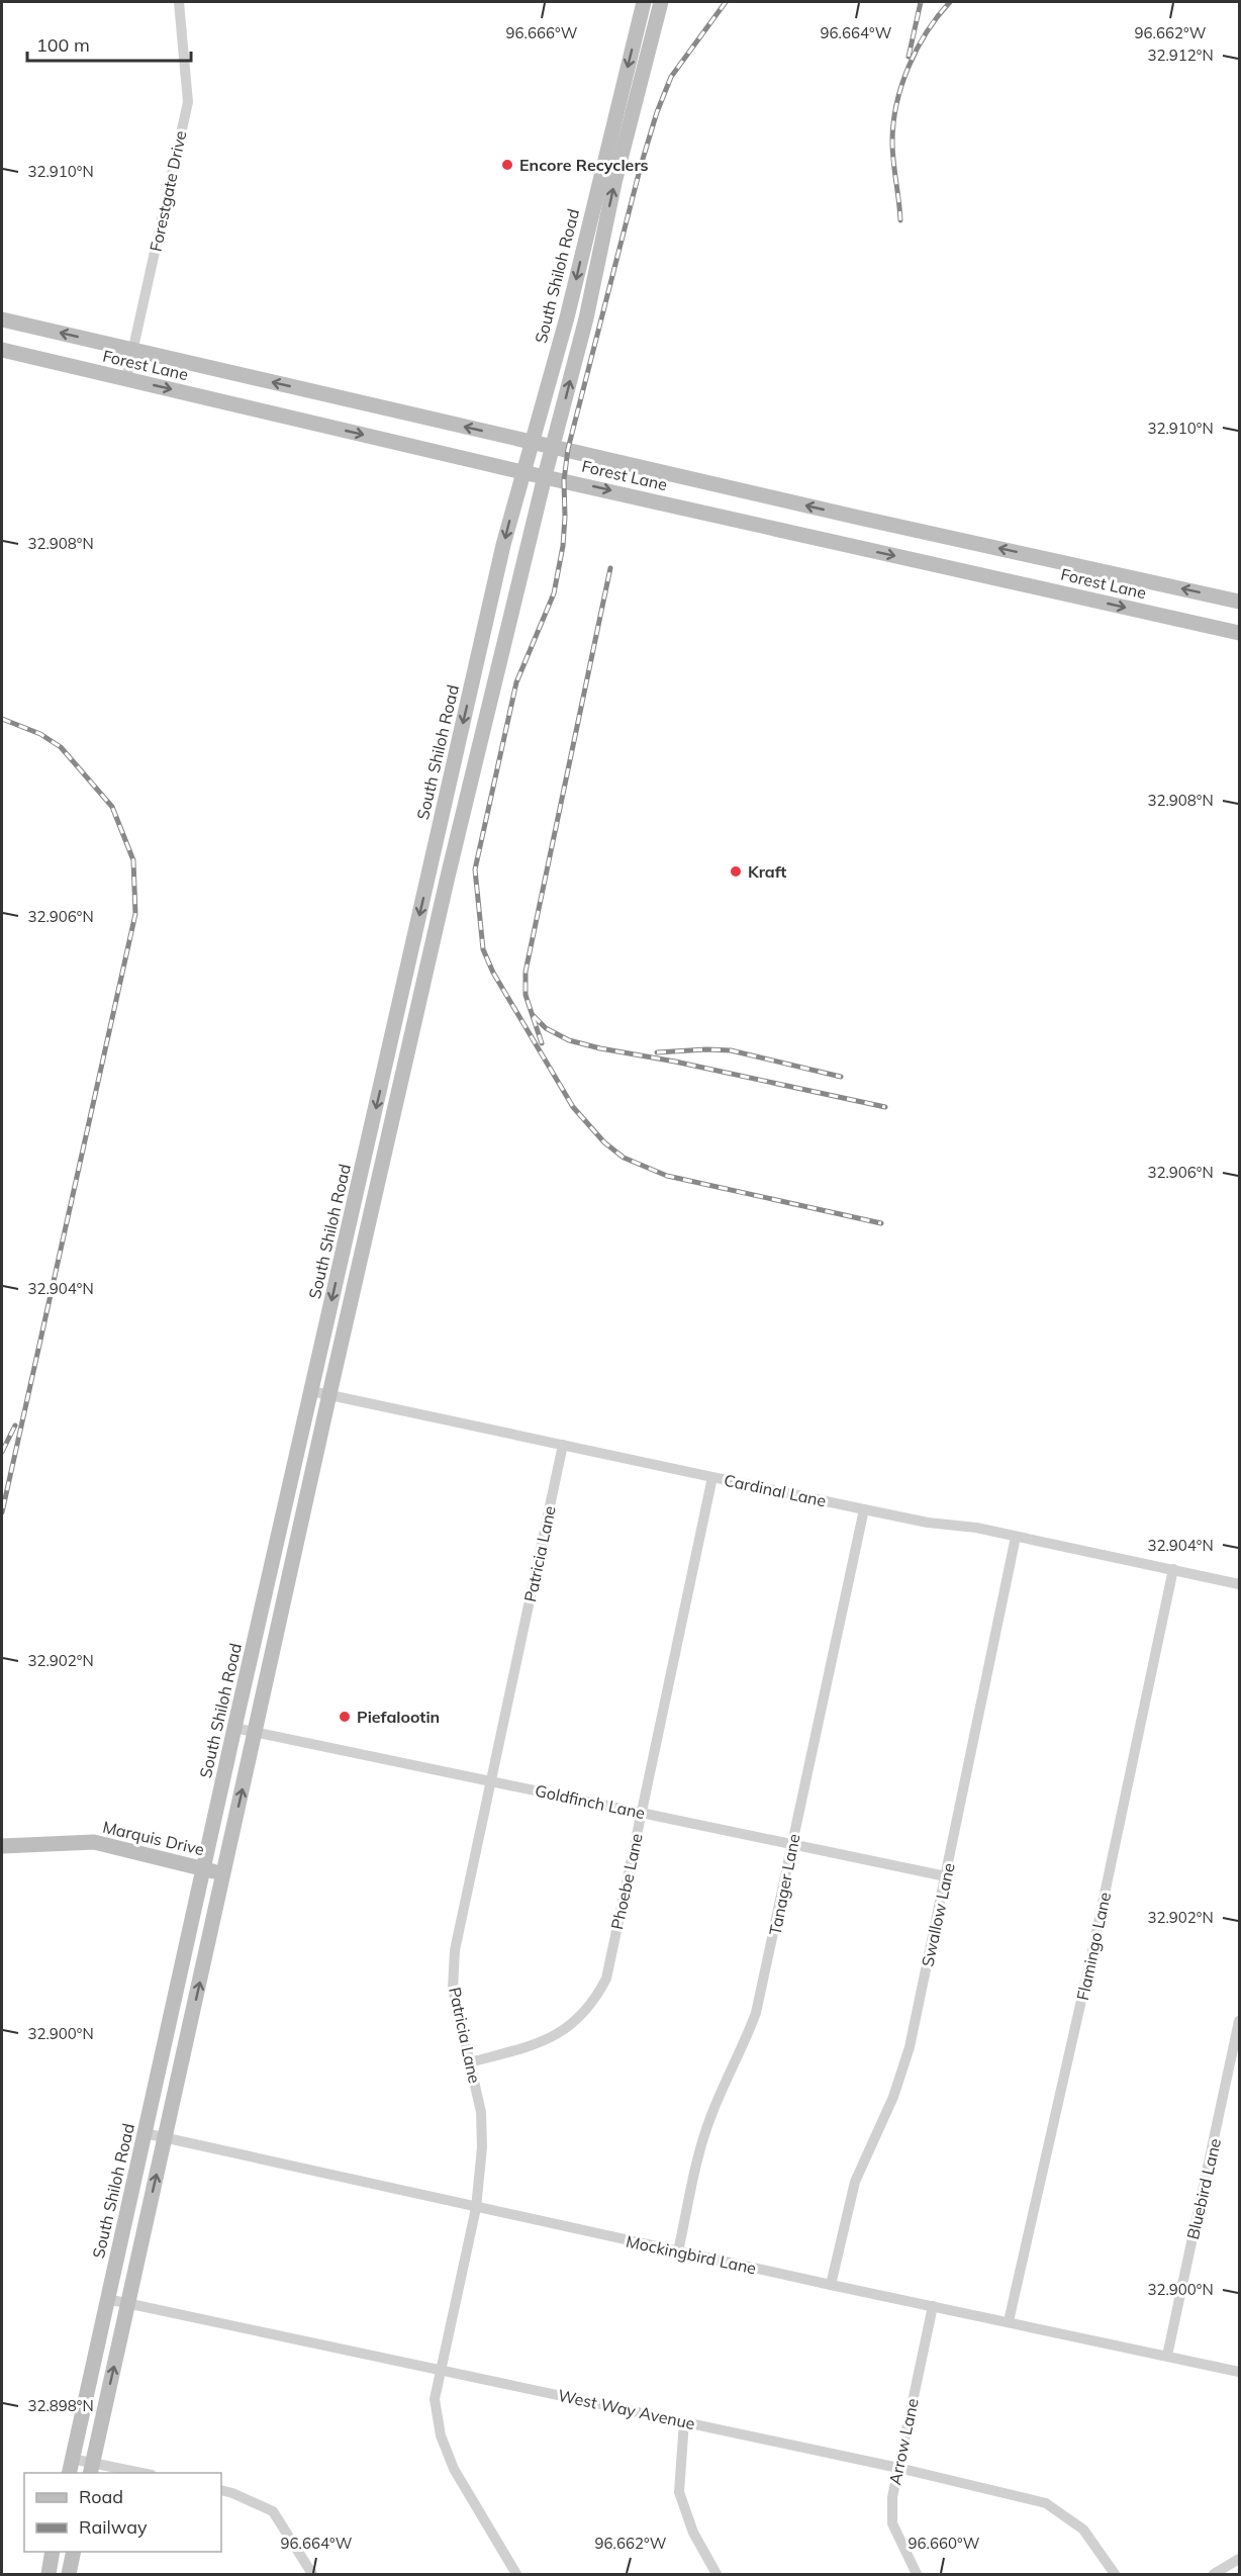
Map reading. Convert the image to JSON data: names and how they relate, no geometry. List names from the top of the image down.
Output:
{
  "streets": {
    "main road": ["South Shiloh Road", "Forest Lane", "Marquis Drive"],
    "street": [
      "Forestgate Drive",
      "Cardinal Lane",
      "Patricia Lane",
      "Goldfinch Lane",
      "Phoebe Lane",
      "Tanager Lane",
      "Swallow Lane",
      "Flamingo Lane",
      "Bluebird Lane",
      "Mockingbird Lane",
      "West Way Avenue",
      "Arrow Lane"
    ]
  },
  "crossings": [
    ["Forestgate Drive", "Forest Lane"],
    ["South Shiloh Road", "Forest Lane"],
    ["South Shiloh Road", "Cardinal Lane"],
    ["South Shiloh Road", "Goldfinch Lane"],
    ["South Shiloh Road", "Marquis Drive"],
    ["South Shiloh Road", "Mockingbird Lane"],
    ["South Shiloh Road", "West Way Avenue"],
    ["Cardinal Lane", "Patricia Lane"],
    ["Cardinal Lane", "Phoebe Lane"],
    ["Cardinal Lane", "Tanager Lane"],
    ["Cardinal Lane", "Swallow Lane"],
    ["Cardinal Lane", "Flamingo Lane"],
    ["Patricia Lane", "Goldfinch Lane"],
    ["Patricia Lane", "Phoebe Lane"],
    ["Patricia Lane", "Mockingbird Lane"],
    ["Patricia Lane", "West Way Avenue"],
    ["Goldfinch Lane", "Phoebe Lane"],
    ["Goldfinch Lane", "Tanager Lane"],
    ["Goldfinch Lane", "Swallow Lane"],
    ["Tanager Lane", "Mockingbird Lane"],
    ["Swallow Lane", "Mockingbird Lane"],
    ["Flamingo Lane", "Mockingbird Lane"],
    ["Bluebird Lane", "Mockingbird Lane"],
    ["Mockingbird Lane", "Arrow Lane"],
    ["West Way Avenue", "Arrow Lane"]
  ],
  "places": ["Encore Recyclers", "Kraft", "Piefalootin"],
  "legend": ["Road", "Railway"],
  "scale_bar": "100 m",
  "coordinates": [
    "96.666°W",
    "96.664°W",
    "96.662°W",
    "32.912°N",
    "32.910°N",
    "32.908°N",
    "32.906°N",
    "32.904°N",
    "32.902°N",
    "32.900°N",
    "32.898°N",
    "96.660°W"
  ]
}
